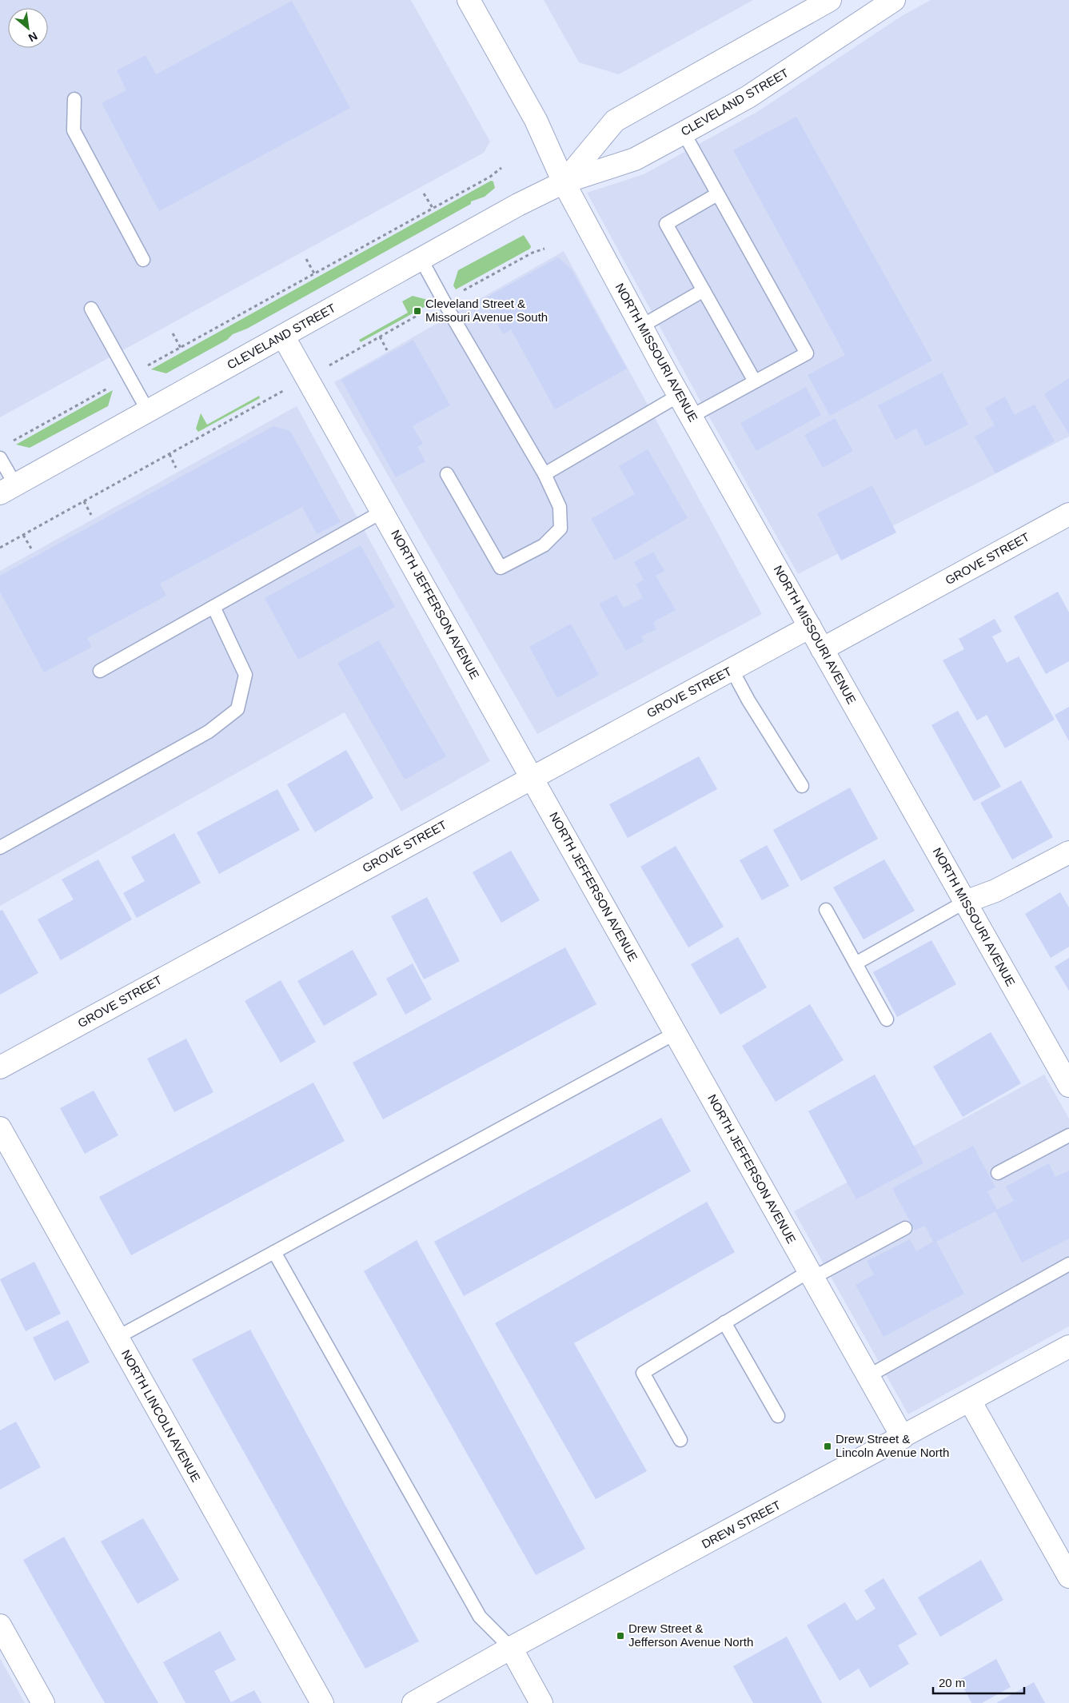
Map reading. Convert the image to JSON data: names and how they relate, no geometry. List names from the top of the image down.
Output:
{
  "streets": {
    "street": [
      "CLEVELAND STREET",
      "NORTH MISSOURI AVENUE",
      "GROVE STREET",
      "NORTH JEFFERSON AVENUE",
      "NORTH LINCOLN AVENUE",
      "DREW STREET"
    ]
  },
  "crossings": [
    ["CLEVELAND STREET", "NORTH MISSOURI AVENUE"],
    ["CLEVELAND STREET", "NORTH JEFFERSON AVENUE"],
    ["NORTH MISSOURI AVENUE", "GROVE STREET"],
    ["GROVE STREET", "NORTH JEFFERSON AVENUE"],
    ["NORTH JEFFERSON AVENUE", "DREW STREET"]
  ],
  "places": {
    "transit": ["Cleveland Street & Missouri Avenue South", "Drew Street & Lincoln Avenue North", "Drew Street & Jefferson Avenue North"]
  },
  "scale_bar": "20 m",
  "north": "bottom right"
}
